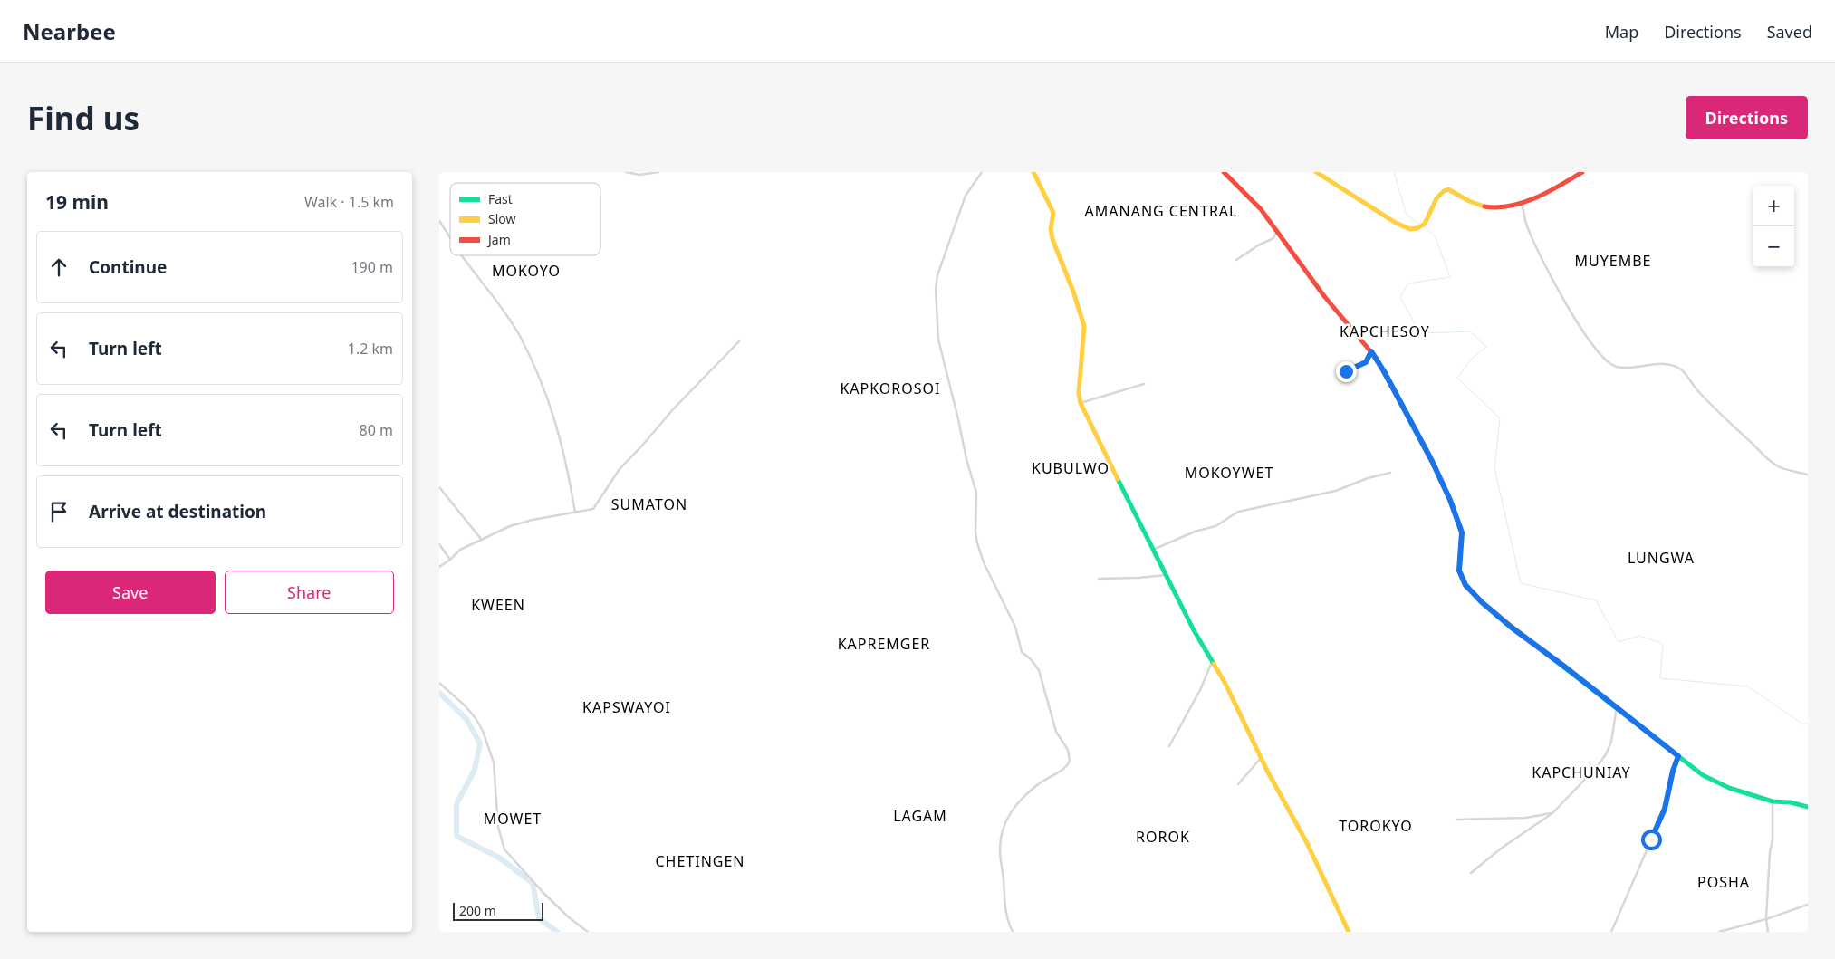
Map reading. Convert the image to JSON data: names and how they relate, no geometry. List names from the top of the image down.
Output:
{
  "districts": [
    "AMANANG CENTRAL",
    "MUYEMBE",
    "MOKOYO",
    "KAPCHESOY",
    "KAPKOROSOI",
    "KUBULWO",
    "MOKOYWET",
    "SUMATON",
    "LUNGWA",
    "KWEEN",
    "KAPREMGER",
    "KAPSWAYOI",
    "KAPCHUNIAY",
    "LAGAM",
    "MOWET",
    "TOROKYO",
    "ROROK",
    "CHETINGEN",
    "POSHA"
  ],
  "legend": ["Fast", "Slow", "Jam"],
  "scale_bar": "200 m",
  "page": {
    "header": "Nearbee",
    "nav": ["Map", "Directions", "Saved"],
    "buttons": [
      "Directions",
      ["Save", "Share"]
    ],
    "title": "Find us",
    "heading": ["19 min", "Walk · 1.5 km"],
    "map_buttons": ["+", "−"],
    "list": [
      ["Continue", "190 m"],
      ["Turn left", "1.2 km"],
      ["Turn left", "80 m"],
      "Arrive at destination"
    ],
    "scale": "200 m"
  }
}
